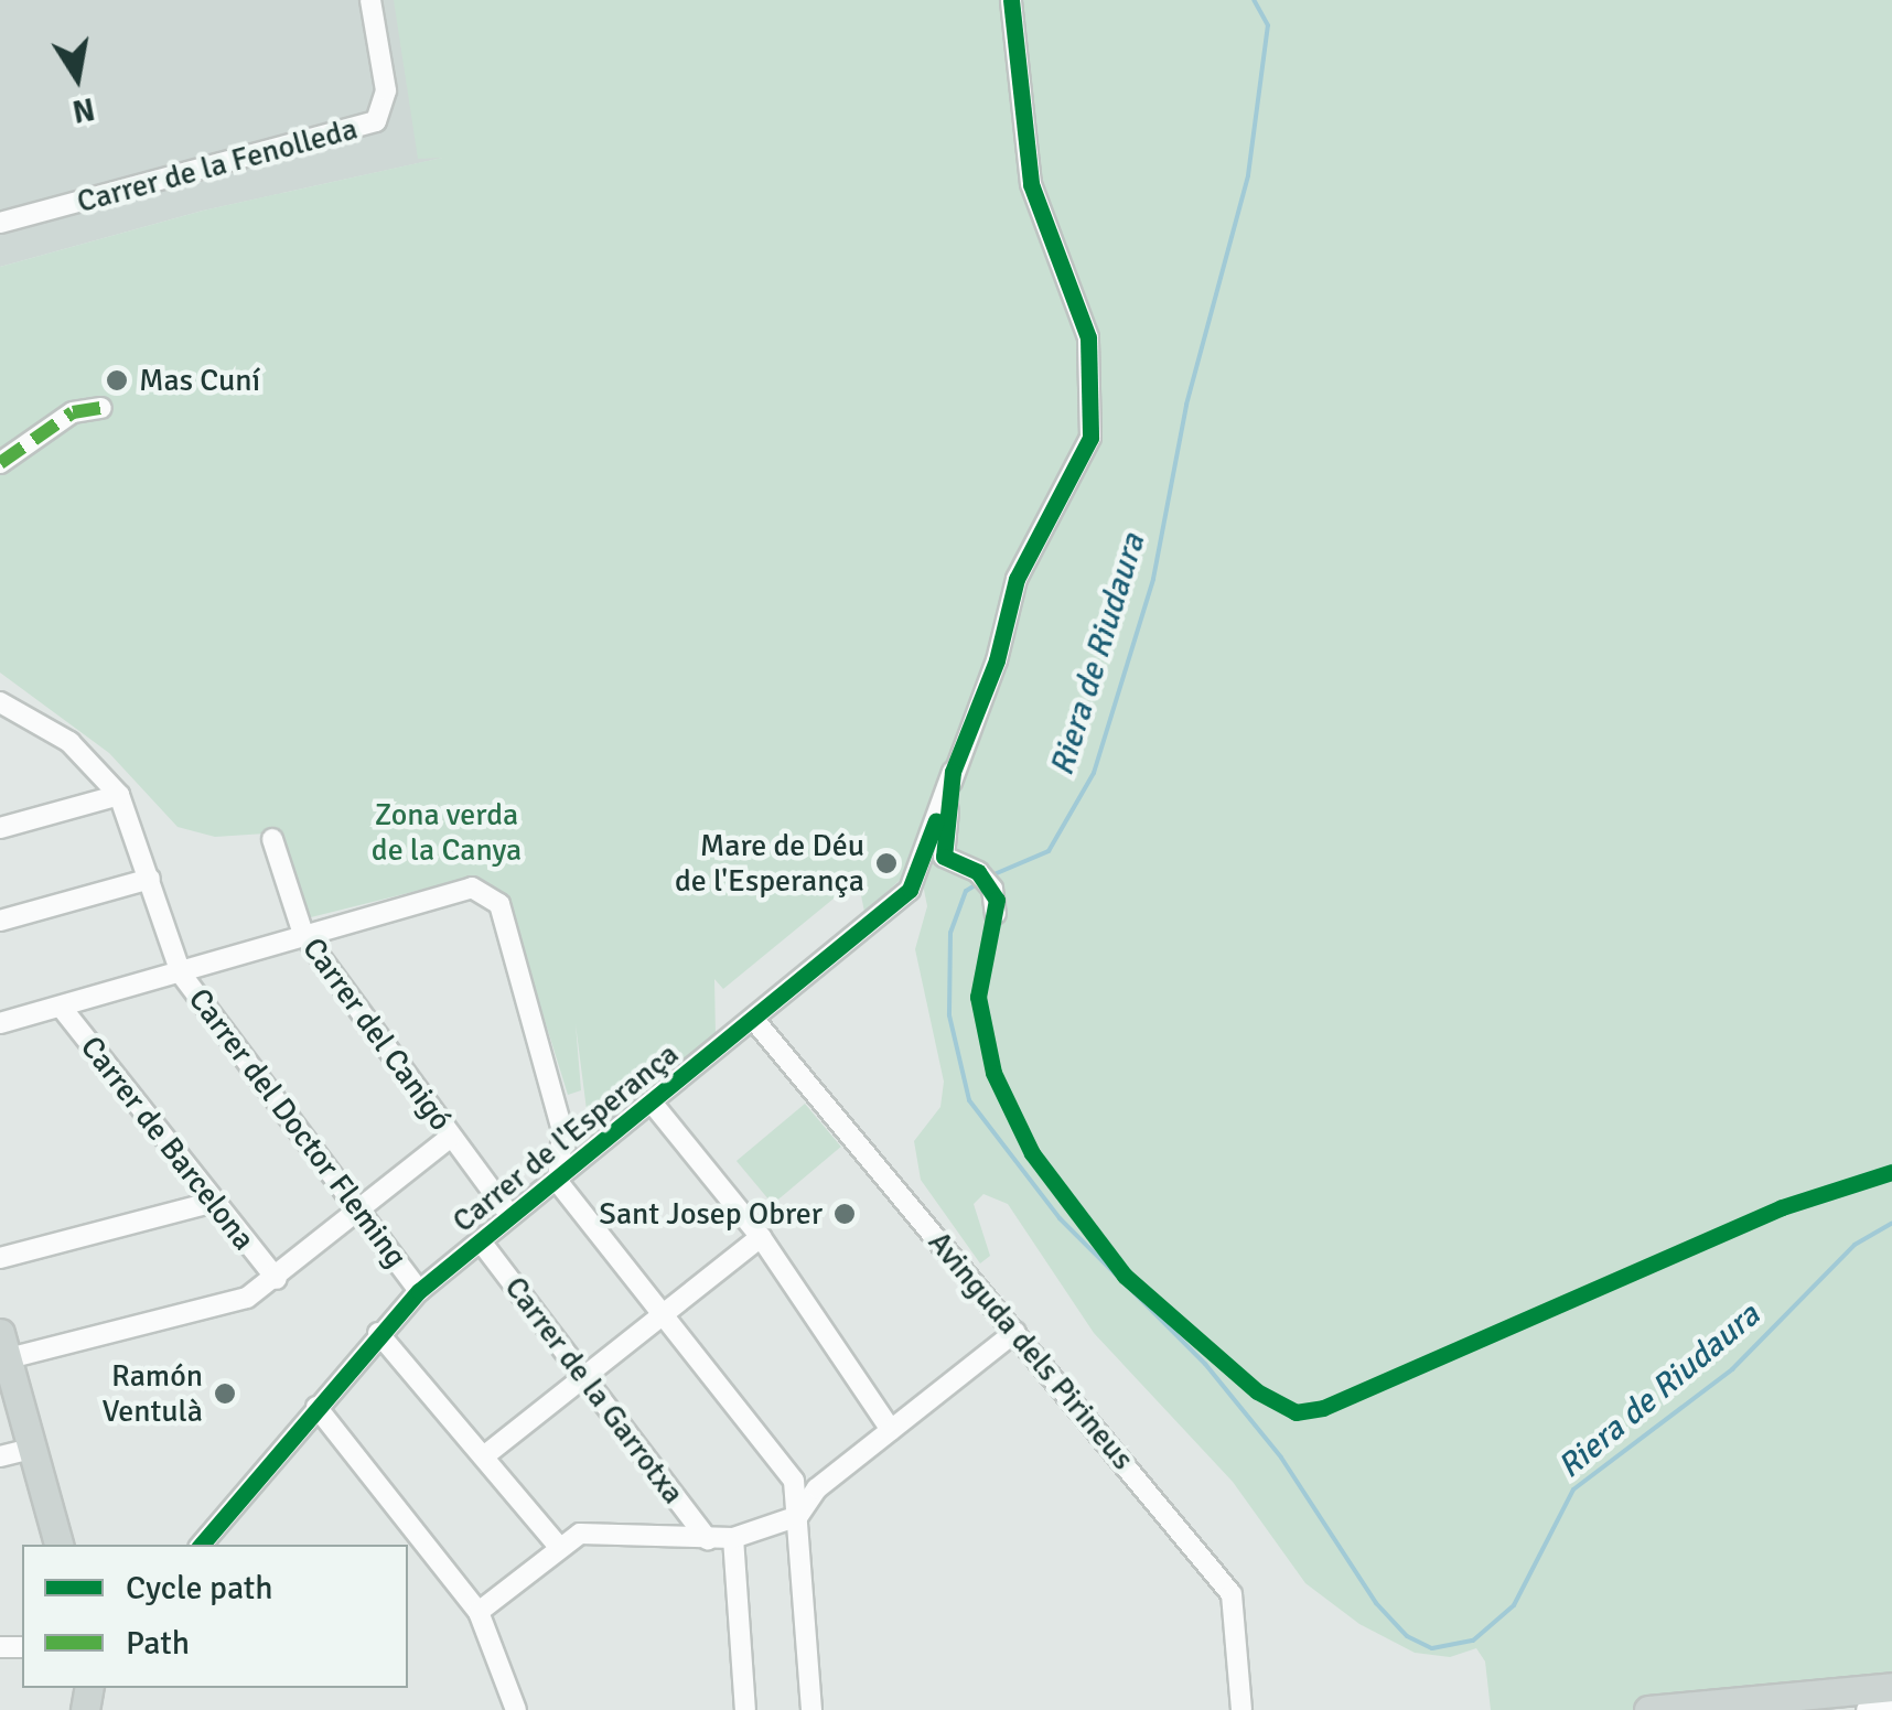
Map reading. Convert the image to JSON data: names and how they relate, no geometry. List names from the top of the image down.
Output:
{
  "streets": {
    "street": [
      "Carrer de la Fenolleda",
      "Carrer del Canigó",
      "Carrer del Doctor Fleming",
      "Carrer de l'Esperança",
      "Carrer de Barcelona",
      "Avinguda dels Pirineus",
      "Carrer de la Garrotxa"
    ]
  },
  "crossings": [
    ["Carrer del Canigó", "Carrer de l'Esperança"],
    ["Carrer del Doctor Fleming", "Carrer de l'Esperança"],
    ["Carrer de l'Esperança", "Avinguda dels Pirineus"],
    ["Carrer de l'Esperança", "Carrer de la Garrotxa"]
  ],
  "water": ["Riera de Riudaura"],
  "parks": ["Zona verda de la Canya"],
  "places": [
    "Mas Cuní",
    "Mare de Déu de l'Esperança",
    "Sant Josep Obrer",
    "Ramón Ventulà"
  ],
  "legend": ["Cycle path", "Path"],
  "north": "bottom"
}
